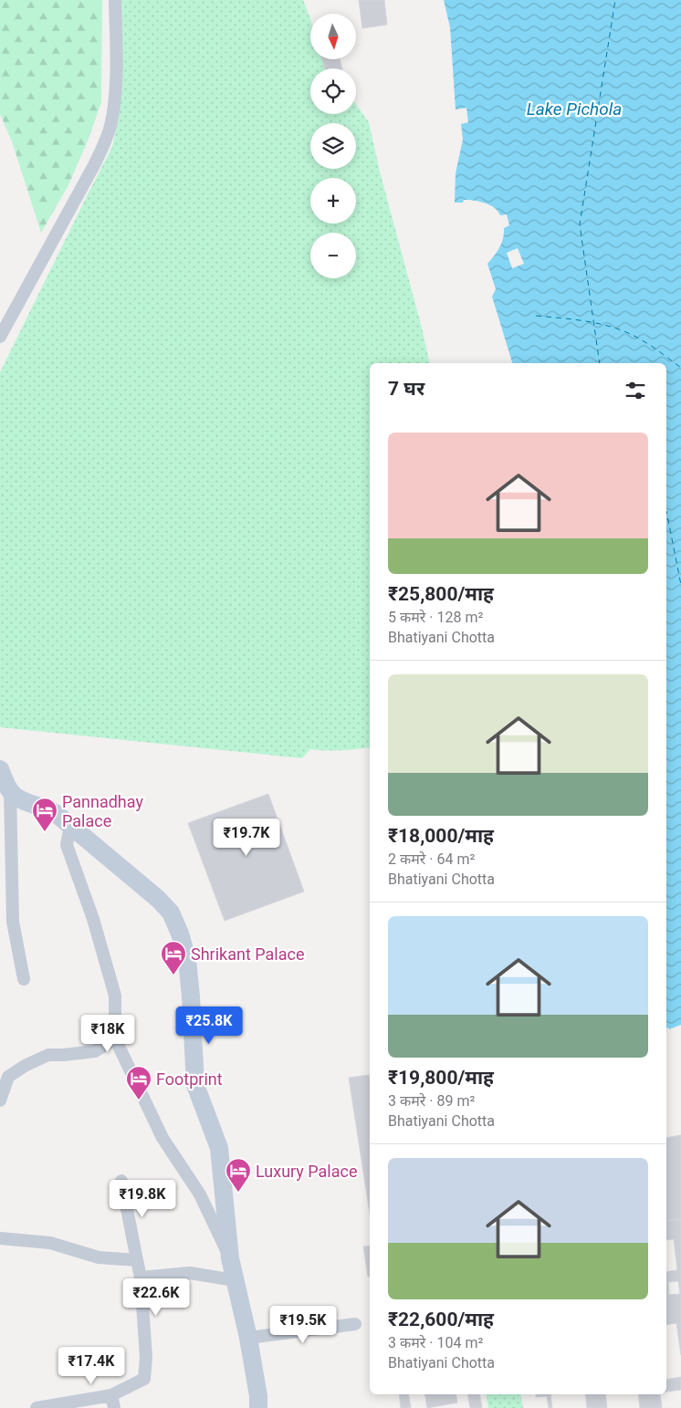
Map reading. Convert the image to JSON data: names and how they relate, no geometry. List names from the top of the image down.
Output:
{
  "water": ["Lake Pichola"],
  "places": {
    "hotel": [
      "Pannadhay Palace",
      "Shrikant Palace",
      "Footprint",
      "Luxury Palace"
    ]
  },
  "north": "bottom",
  "page": {
    "map_buttons": ["+", "−"],
    "heading": "7 घर",
    "list": [
      {
        "name": "₹25,800/माह",
        "note": "5 कमरे · 128 m² · Bhatiyani Chotta"
      },
      {
        "name": "₹18,000/माह",
        "note": "2 कमरे · 64 m² · Bhatiyani Chotta"
      },
      {
        "name": "₹19,800/माह",
        "note": "3 कमरे · 89 m² · Bhatiyani Chotta"
      },
      {
        "name": "₹22,600/माह",
        "note": "3 कमरे · 104 m² · Bhatiyani Chotta"
      }
    ],
    "price": [
      "₹19.7K",
      "₹25.8K",
      "₹18K",
      "₹19.8K",
      "₹22.6K",
      "₹19.5K",
      "₹17.4K"
    ]
  }
}
